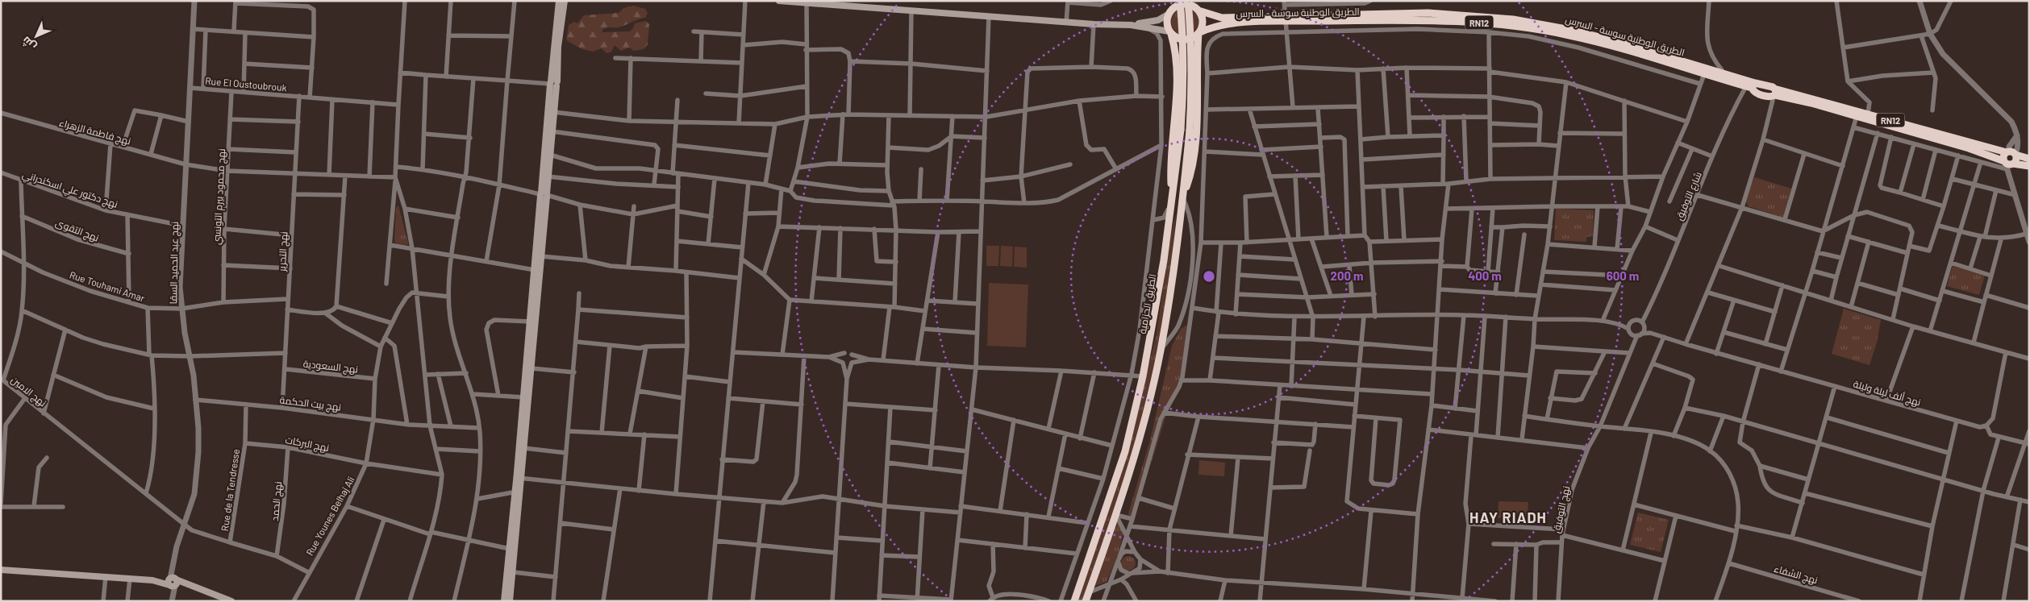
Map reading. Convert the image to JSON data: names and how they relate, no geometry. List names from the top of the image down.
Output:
{
  "streets": {
    "highway": ["الطريق الوطنية سوسة - السرس", "RN12", "الطريق الحزامية"],
    "street": [
      "Rue El Oustoubrouk",
      "نهج فاطمة الزهراء",
      "نهج دكتور علي اسكندراني",
      "شارع التوفيق",
      "نهج محمود بيرم التونسي",
      "نهج التقوى",
      "نهج التحرير",
      "نهج عبد الحميد السقا",
      "Rue Touhami Amar",
      "نهج السعودية",
      "نهج الامين",
      "نهج ألف ليلة وليلة",
      "نهج بيت الحكمة",
      "نهج البركات",
      "Rue de la Tendresse",
      "نهج الحمد",
      "نهج التوفيق",
      "Rue Younes Belhaj Ali",
      "نهج الشفاء"
    ]
  },
  "crossings": [
    ["الطريق الوطنية سوسة - السرس", "RN12"],
    ["الطريق الوطنية سوسة - السرس", "شارع التوفيق"],
    ["RN12", "شارع التوفيق"],
    ["Rue El Oustoubrouk", "نهج محمود بيرم التونسي"],
    ["Rue El Oustoubrouk", "نهج التحرير"],
    ["Rue El Oustoubrouk", "نهج عبد الحميد السقا"],
    ["نهج فاطمة الزهراء", "نهج محمود بيرم التونسي"],
    ["نهج فاطمة الزهراء", "نهج التحرير"],
    ["نهج فاطمة الزهراء", "نهج عبد الحميد السقا"],
    ["نهج دكتور علي اسكندراني", "نهج عبد الحميد السقا"],
    ["نهج دكتور علي اسكندراني", "نهج الامين"],
    ["نهج محمود بيرم التونسي", "Rue Touhami Amar"],
    ["نهج التقوى", "نهج الامين"],
    ["نهج التحرير", "Rue Touhami Amar"],
    ["نهج التحرير", "نهج السعودية"],
    ["نهج التحرير", "نهج بيت الحكمة"],
    ["نهج عبد الحميد السقا", "Rue Touhami Amar"],
    ["نهج عبد الحميد السقا", "نهج الامين"],
    ["نهج عبد الحميد السقا", "نهج بيت الحكمة"],
    ["Rue Touhami Amar", "نهج الامين"],
    ["نهج السعودية", "Rue Younes Belhaj Ali"],
    ["نهج الامين", "Rue de la Tendresse"],
    ["نهج بيت الحكمة", "Rue de la Tendresse"],
    ["نهج بيت الحكمة", "Rue Younes Belhaj Ali"],
    ["نهج البركات", "Rue de la Tendresse"],
    ["نهج البركات", "نهج الحمد"],
    ["نهج البركات", "Rue Younes Belhaj Ali"],
    ["Rue de la Tendresse", "نهج الحمد"],
    ["Rue de la Tendresse", "Rue Younes Belhaj Ali"]
  ],
  "districts": ["HAY RIADH"],
  "north": "bottom left",
  "rings": ["200 m", "400 m", "600 m"]
}
